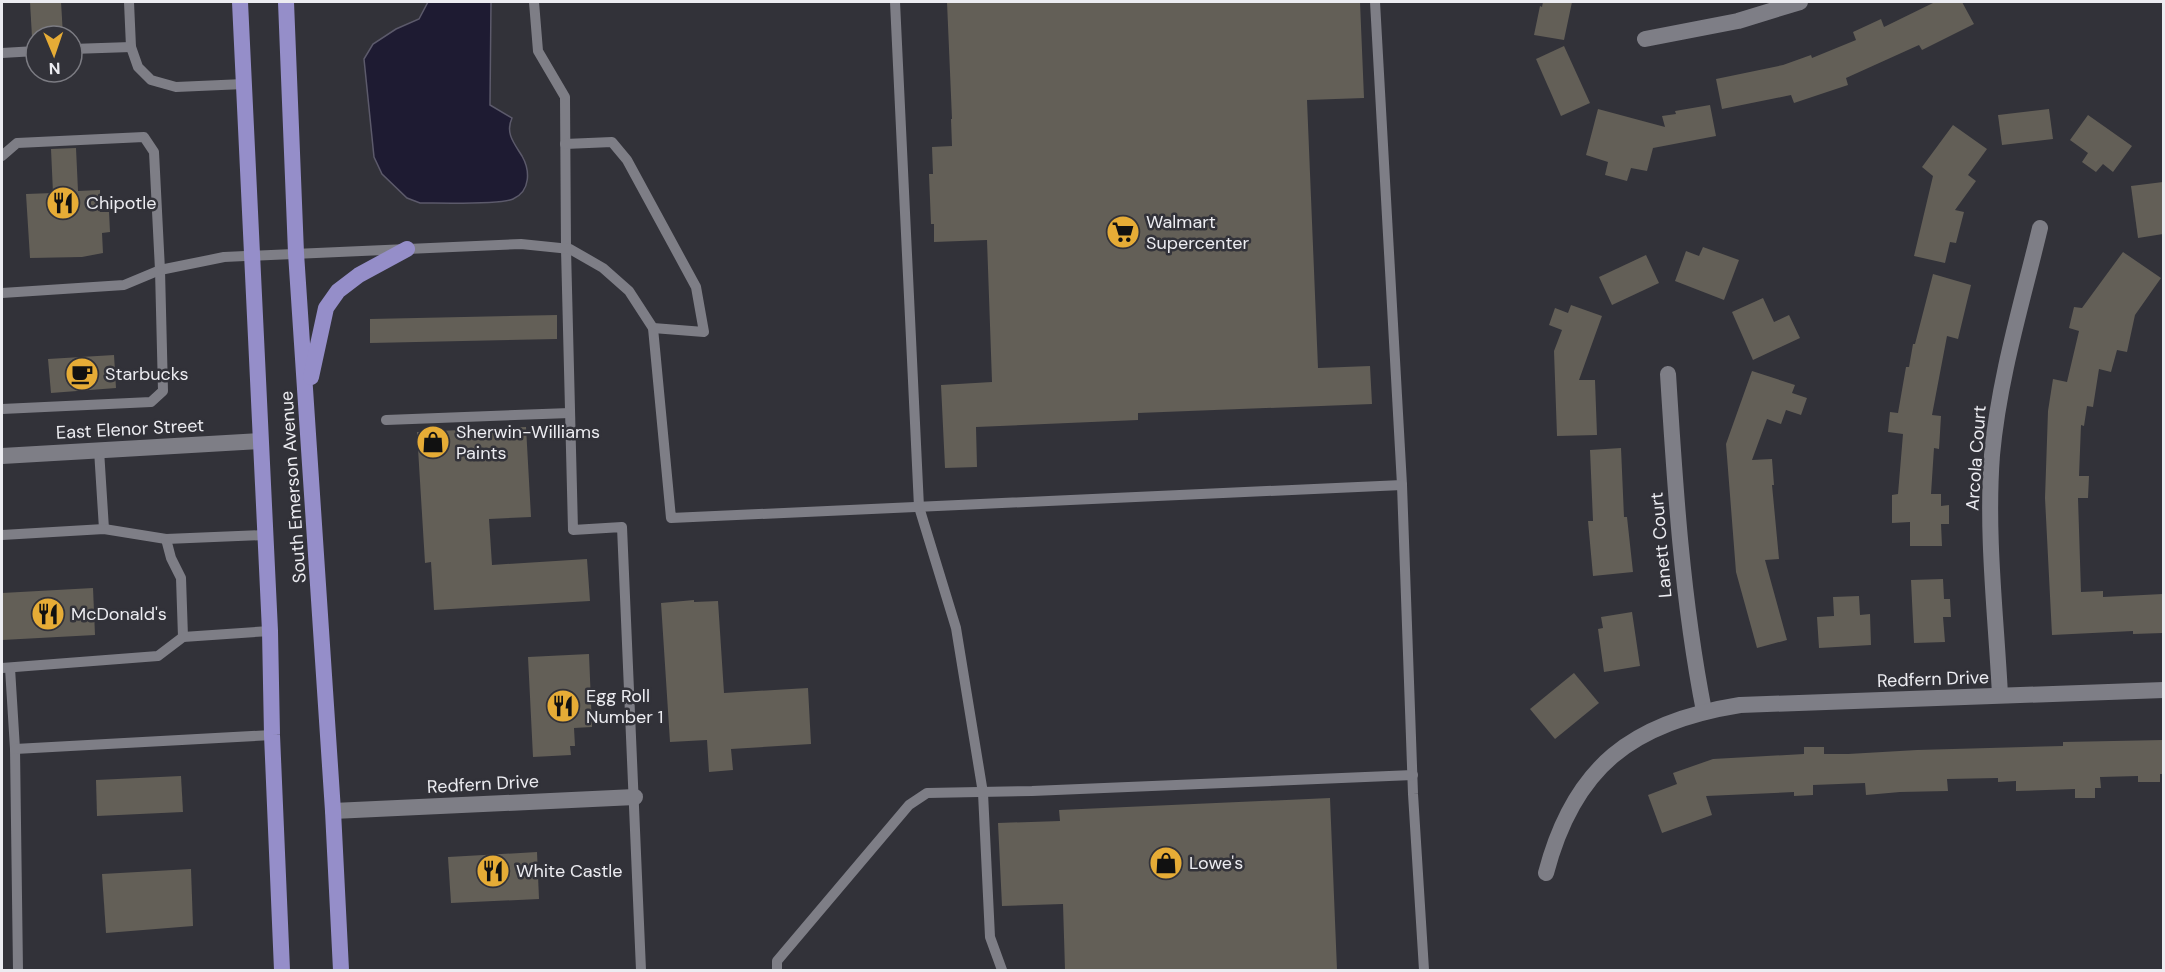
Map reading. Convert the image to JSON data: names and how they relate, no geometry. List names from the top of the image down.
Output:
{
  "streets": {
    "main road": ["South Emerson Avenue"],
    "street": [
      "East Elenor Street",
      "Arcola Court",
      "Lanett Court",
      "Redfern Drive"
    ]
  },
  "crossings": [
    ["East Elenor Street", "South Emerson Avenue"],
    ["Arcola Court", "Redfern Drive"],
    ["South Emerson Avenue", "Redfern Drive"],
    ["Lanett Court", "Redfern Drive"]
  ],
  "places": {
    "restaurant": [
      "Chipotle",
      "McDonald's",
      "Egg Roll Number 1",
      "White Castle"
    ],
    "supermarket": ["Walmart Supercenter"],
    "cafe": ["Starbucks"],
    "shop": ["Sherwin-Williams Paints", "Lowe's"]
  },
  "north": "bottom"
}
